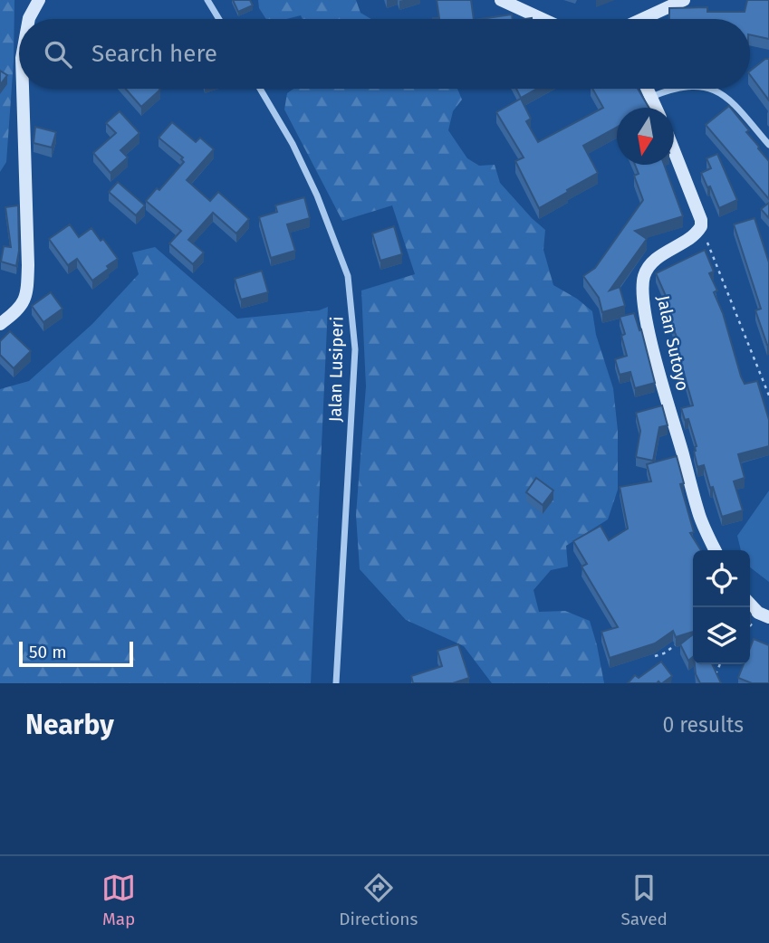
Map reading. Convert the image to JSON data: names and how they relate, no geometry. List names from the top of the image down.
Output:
{
  "streets": {
    "main road": ["Jalan Sutoyo"],
    "street": ["Jalan Lusiperi"]
  },
  "scale_bar": "50 m",
  "north": "bottom",
  "page": {
    "search": "Search here",
    "scale": "50 m",
    "heading": ["Nearby", "0 results"],
    "nav": ["Map", "Directions", "Saved"]
  }
}
